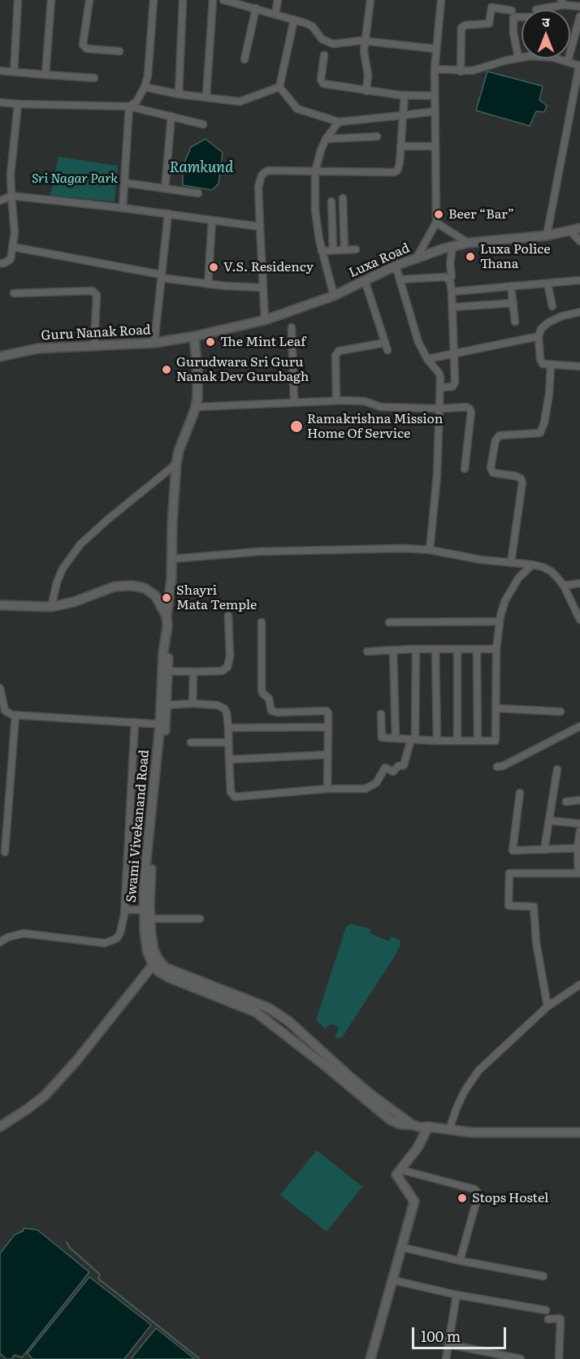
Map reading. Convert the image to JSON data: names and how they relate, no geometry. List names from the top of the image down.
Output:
{
  "streets": {
    "street": ["Luxa Road", "Guru Nanak Road", "Swami Vivekanand Road"]
  },
  "crossings": [
    ["Luxa Road", "Guru Nanak Road"]
  ],
  "water": ["Ramkund"],
  "parks": ["Sri Nagar Park"],
  "places": [
    "Beer “Bar”",
    "Luxa Police Thana",
    "V.S. Residency",
    "The Mint Leaf",
    "Gurudwara Sri Guru Nanak Dev Gurubagh",
    "Ramakrishna Mission Home Of Service",
    "Shayri Mata Temple",
    "Stops Hostel"
  ],
  "scale_bar": "100 m",
  "north": "top"
}
